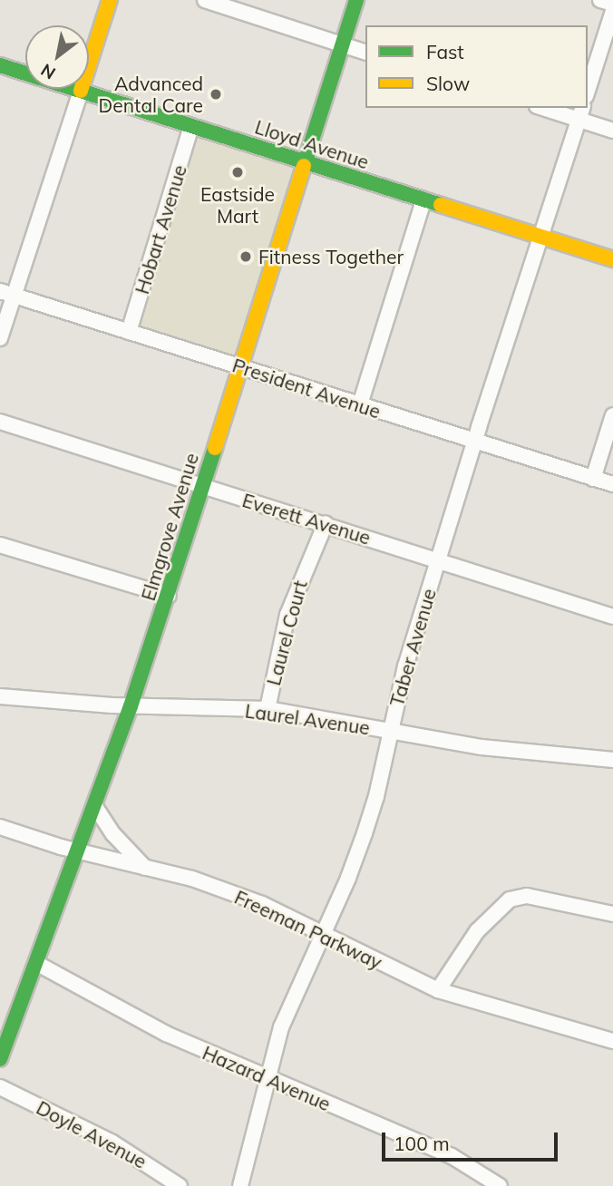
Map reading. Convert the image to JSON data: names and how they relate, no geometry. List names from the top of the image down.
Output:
{
  "streets": {
    "street": [
      "Lloyd Avenue",
      "Hobart Avenue",
      "President Avenue",
      "Everett Avenue",
      "Elmgrove Avenue",
      "Laurel Court",
      "Taber Avenue",
      "Laurel Avenue",
      "Freeman Parkway",
      "Hazard Avenue",
      "Doyle Avenue"
    ]
  },
  "crossings": [
    ["Lloyd Avenue", "Hobart Avenue"],
    ["Lloyd Avenue", "Elmgrove Avenue"],
    ["Lloyd Avenue", "Taber Avenue"],
    ["Hobart Avenue", "President Avenue"],
    ["President Avenue", "Elmgrove Avenue"],
    ["President Avenue", "Taber Avenue"],
    ["Everett Avenue", "Elmgrove Avenue"],
    ["Everett Avenue", "Laurel Court"],
    ["Everett Avenue", "Taber Avenue"],
    ["Elmgrove Avenue", "Laurel Avenue"],
    ["Elmgrove Avenue", "Freeman Parkway"],
    ["Elmgrove Avenue", "Hazard Avenue"],
    ["Laurel Court", "Laurel Avenue"],
    ["Taber Avenue", "Laurel Avenue"],
    ["Taber Avenue", "Freeman Parkway"],
    ["Taber Avenue", "Hazard Avenue"]
  ],
  "places": ["Advanced Dental Care", "Eastside Mart", "Fitness Together"],
  "legend": ["Fast", "Slow"],
  "scale_bar": "100 m",
  "north": "bottom left"
}
